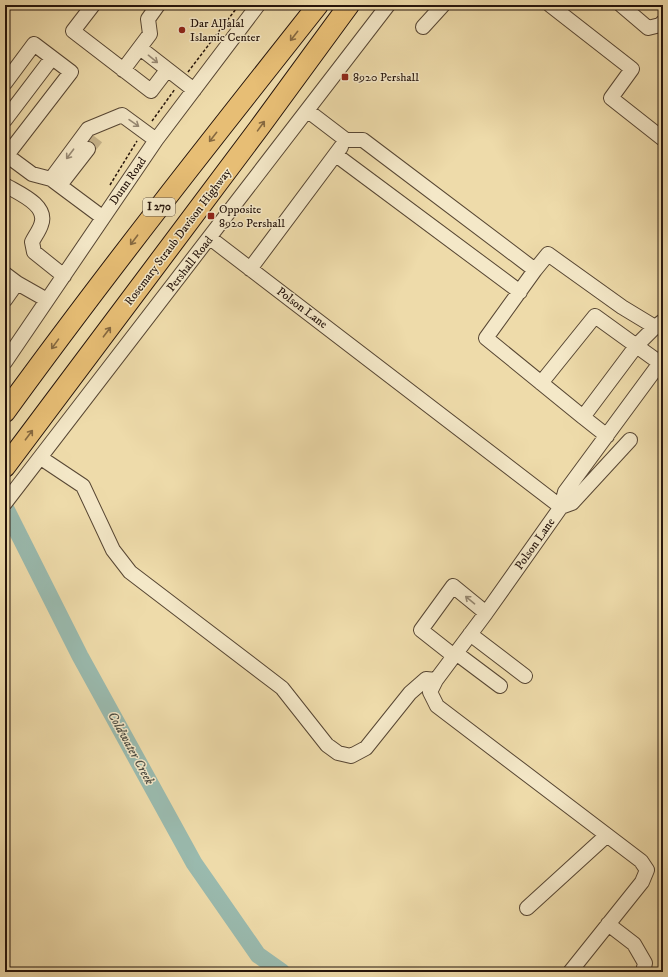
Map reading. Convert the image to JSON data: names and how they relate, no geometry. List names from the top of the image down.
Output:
{
  "streets": {
    "highway": ["I 270", "Rosemary Straub Davison Highway"],
    "street": ["Dunn Road", "Pershall Road", "Polson Lane"]
  },
  "crossings": [
    ["Pershall Road", "Polson Lane"]
  ],
  "water": ["Coldwater Creek"],
  "places": {
    "other": ["Dar AlJalal Islamic Center"],
    "transit": ["8920 Pershall", "Opposite 8920 Pershall"]
  }
}
